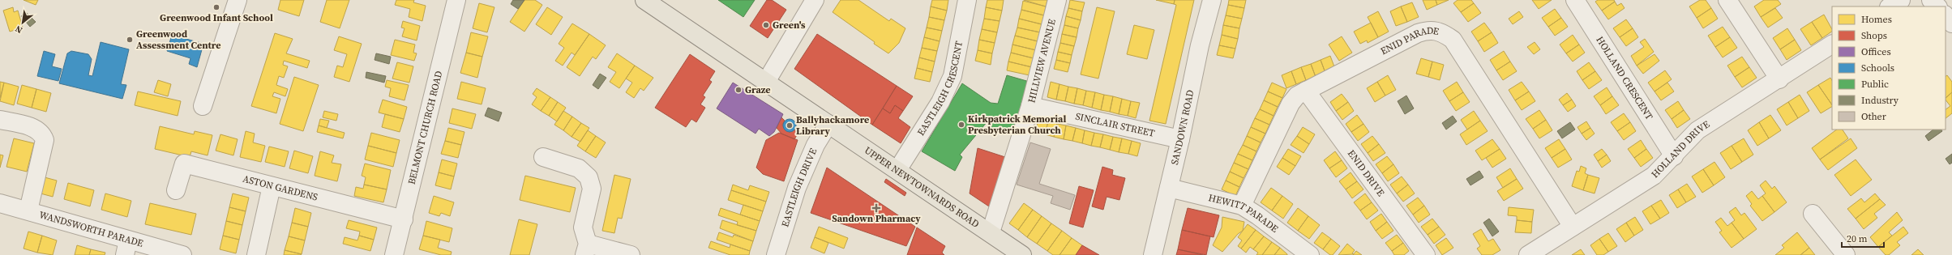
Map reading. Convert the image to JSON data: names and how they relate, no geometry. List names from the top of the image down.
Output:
{
  "streets": {
    "main road": ["UPPER NEWTOWNARDS ROAD"],
    "street": [
      "ENID PARADE",
      "HILLVIEW AVENUE",
      "HOLLAND CRESCENT",
      "EASTLEIGH CRESCENT",
      "SINCLAIR STREET",
      "SANDOWN ROAD",
      "BELMONT CHURCH ROAD",
      "HOLLAND DRIVE",
      "ENID DRIVE",
      "ASTON GARDENS",
      "EASTLEIGH DRIVE",
      "HEWITT PARADE",
      "WANDSWORTH PARADE"
    ]
  },
  "crossings": [
    ["ENID PARADE", "HOLLAND DRIVE"],
    ["ENID PARADE", "ENID DRIVE"],
    ["ENID PARADE", "HEWITT PARADE"],
    ["HILLVIEW AVENUE", "SINCLAIR STREET"],
    ["HILLVIEW AVENUE", "UPPER NEWTOWNARDS ROAD"],
    ["HOLLAND CRESCENT", "HOLLAND DRIVE"],
    ["EASTLEIGH CRESCENT", "UPPER NEWTOWNARDS ROAD"],
    ["SINCLAIR STREET", "SANDOWN ROAD"],
    ["SANDOWN ROAD", "HEWITT PARADE"],
    ["BELMONT CHURCH ROAD", "ASTON GARDENS"],
    ["UPPER NEWTOWNARDS ROAD", "EASTLEIGH DRIVE"]
  ],
  "places": {
    "other": [
      "Greenwood Infant School",
      "Green's",
      "Greenwood Assessment Centre",
      "Graze",
      "Kirkpatrick Memorial Presbyterian Church",
      "Ballyhackamore Library"
    ],
    "health": ["Sandown Pharmacy"]
  },
  "legend": [
    "Homes",
    "Shops",
    "Offices",
    "Schools",
    "Public",
    "Industry",
    "Other"
  ],
  "scale_bar": "20 m",
  "north": "bottom left"
}
